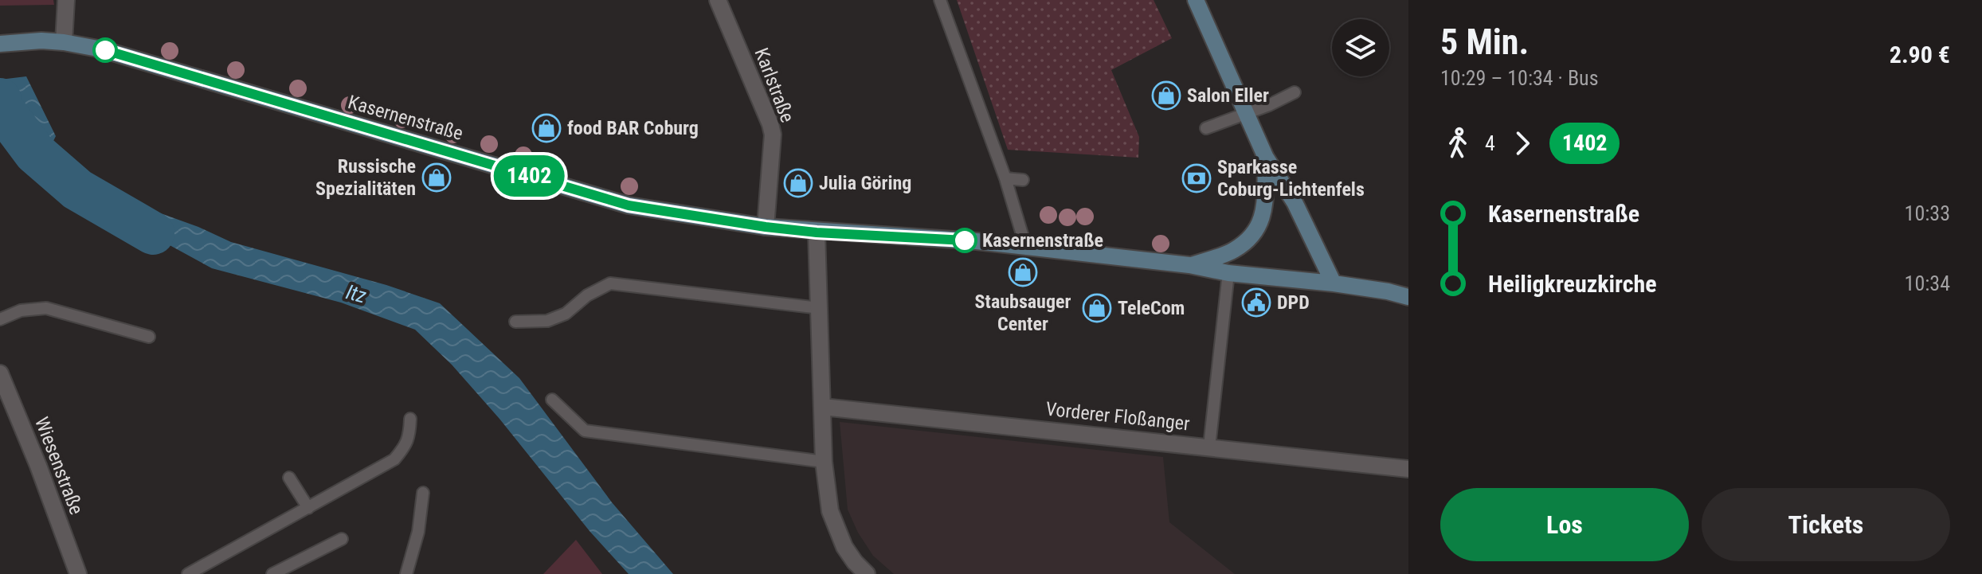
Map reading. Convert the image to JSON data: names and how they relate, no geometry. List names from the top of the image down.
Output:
{
  "streets": {
    "street": [
      "Karlstraße",
      "Kasernenstraße",
      "Vorderer Floßanger",
      "Wiesenstraße"
    ]
  },
  "crossings": [
    ["Karlstraße", "Kasernenstraße"]
  ],
  "water": ["Itz"],
  "places": {
    "shop": [
      "Salon Eller",
      "food BAR Coburg",
      "Russische Spezialitäten",
      "Julia Göring",
      "Staubsauger Center",
      "TeleCom"
    ],
    "bank": ["Sparkasse Coburg-Lichtenfels"],
    "other": ["Kasernenstraße"],
    "public building": ["DPD"]
  },
  "lines": ["bus line 1402"],
  "page": {
    "on_map": "1402",
    "heading": ["5 Min.", "10:29 – 10:34 · Bus", "2.90 €"],
    "legs": ["4", "1402"],
    "list": [
      {
        "name": "Kasernenstraße",
        "value": "10:33"
      },
      {
        "name": "Heiligkreuzkirche",
        "value": "10:34"
      }
    ],
    "buttons": ["Los", "Tickets"]
  }
}
